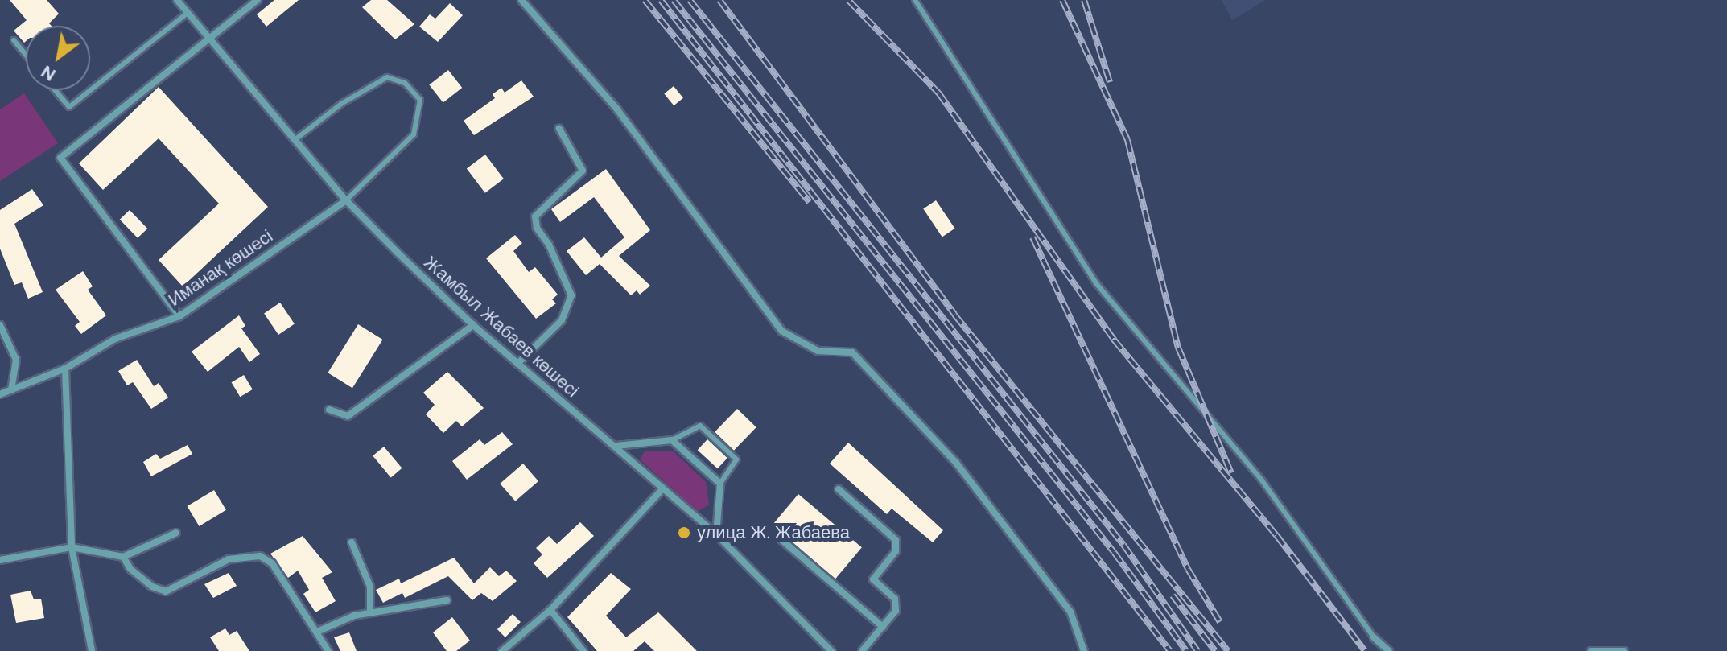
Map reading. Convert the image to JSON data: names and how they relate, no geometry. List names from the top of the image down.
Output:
{
  "streets": {
    "street": ["Иманақ көшесі", "Жамбыл Жабаев көшесі"]
  },
  "crossings": [
    ["Иманақ көшесі", "Жамбыл Жабаев көшесі"]
  ],
  "places": ["улица Ж. Жабаева"],
  "north": "bottom left"
}
